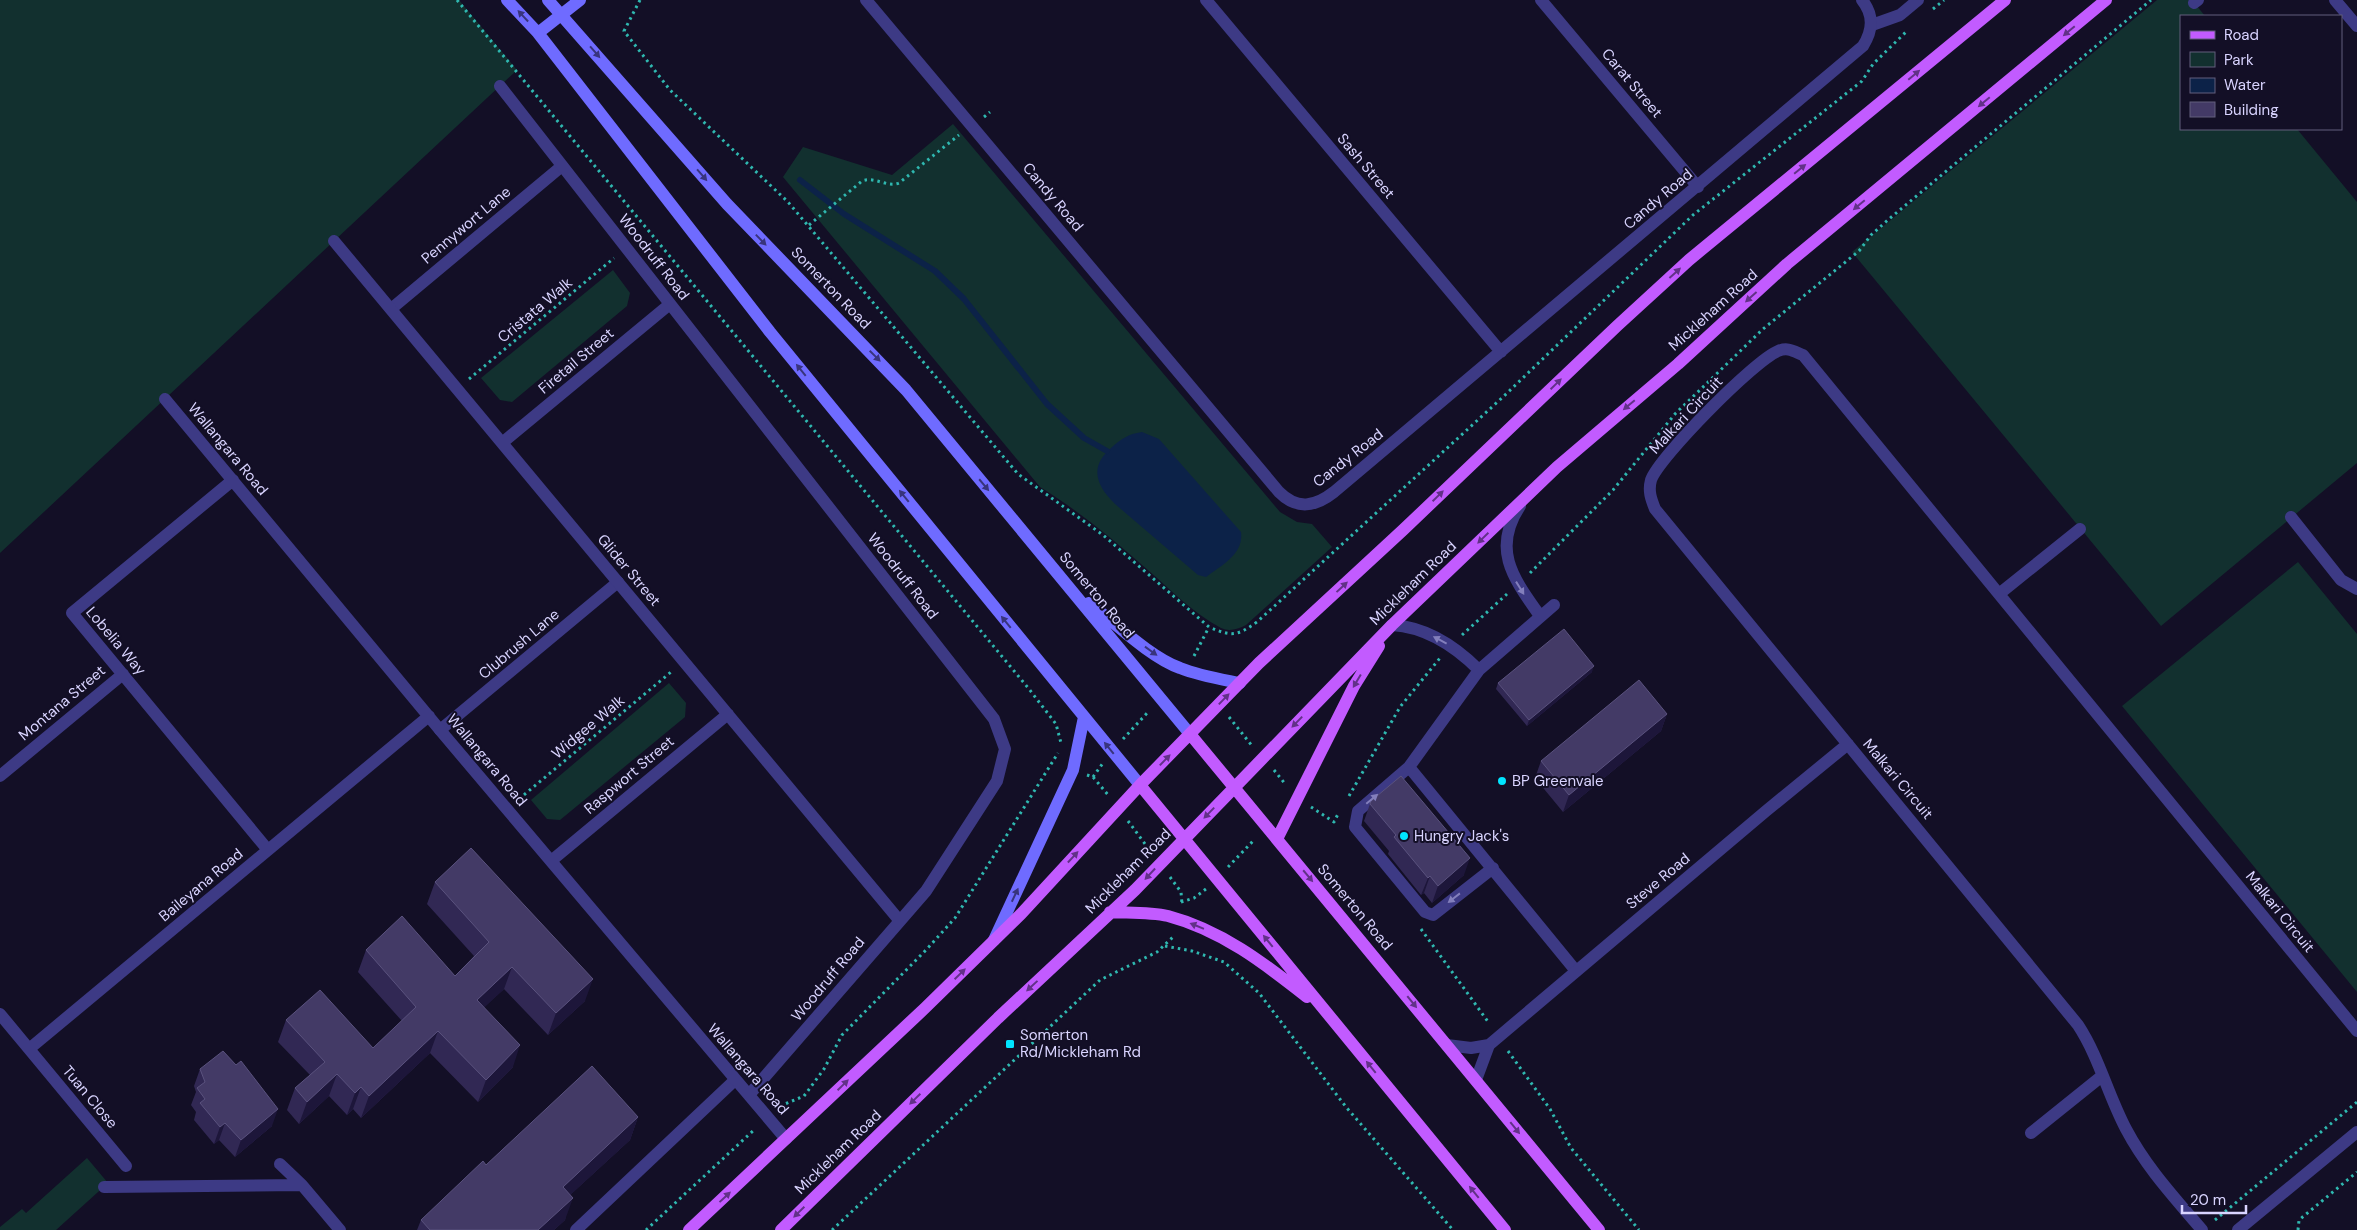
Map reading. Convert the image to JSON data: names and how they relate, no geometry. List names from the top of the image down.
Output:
{
  "streets": {
    "main road": ["Somerton Road", "Mickleham Road"],
    "street": [
      "Carat Street",
      "Sash Street",
      "Candy Road",
      "Pennywort Lane",
      "Woodruff Road",
      "Firetail Street",
      "Malkari Circuit",
      "Wallangara Road",
      "Glider Street",
      "Lobelia Way",
      "Clubrush Lane",
      "Montana Street",
      "Raspwort Street",
      "Steve Road",
      "Baileyana Road",
      "Tuan Close"
    ],
    "path": ["Cristata Walk", "Widgee Walk"]
  },
  "crossings": [
    ["Carat Street", "Candy Road"],
    ["Sash Street", "Candy Road"],
    ["Pennywort Lane", "Woodruff Road"],
    ["Pennywort Lane", "Glider Street"],
    ["Woodruff Road", "Cristata Walk"],
    ["Woodruff Road", "Firetail Street"],
    ["Woodruff Road", "Wallangara Road"],
    ["Woodruff Road", "Glider Street"],
    ["Somerton Road", "Mickleham Road"],
    ["Cristata Walk", "Glider Street"],
    ["Firetail Street", "Glider Street"],
    ["Malkari Circuit", "Steve Road"],
    ["Wallangara Road", "Lobelia Way"],
    ["Wallangara Road", "Clubrush Lane"],
    ["Wallangara Road", "Widgee Walk"],
    ["Wallangara Road", "Raspwort Street"],
    ["Wallangara Road", "Baileyana Road"],
    ["Glider Street", "Clubrush Lane"],
    ["Glider Street", "Widgee Walk"],
    ["Glider Street", "Raspwort Street"],
    ["Lobelia Way", "Montana Street"],
    ["Lobelia Way", "Baileyana Road"],
    ["Baileyana Road", "Tuan Close"]
  ],
  "places": {
    "other": ["BP Greenvale", "Hungry Jack's"],
    "transit": ["Somerton Rd/Mickleham Rd"]
  },
  "legend": [
    "Road",
    "Park",
    "Water",
    "Building"
  ],
  "scale_bar": "20 m"
}
